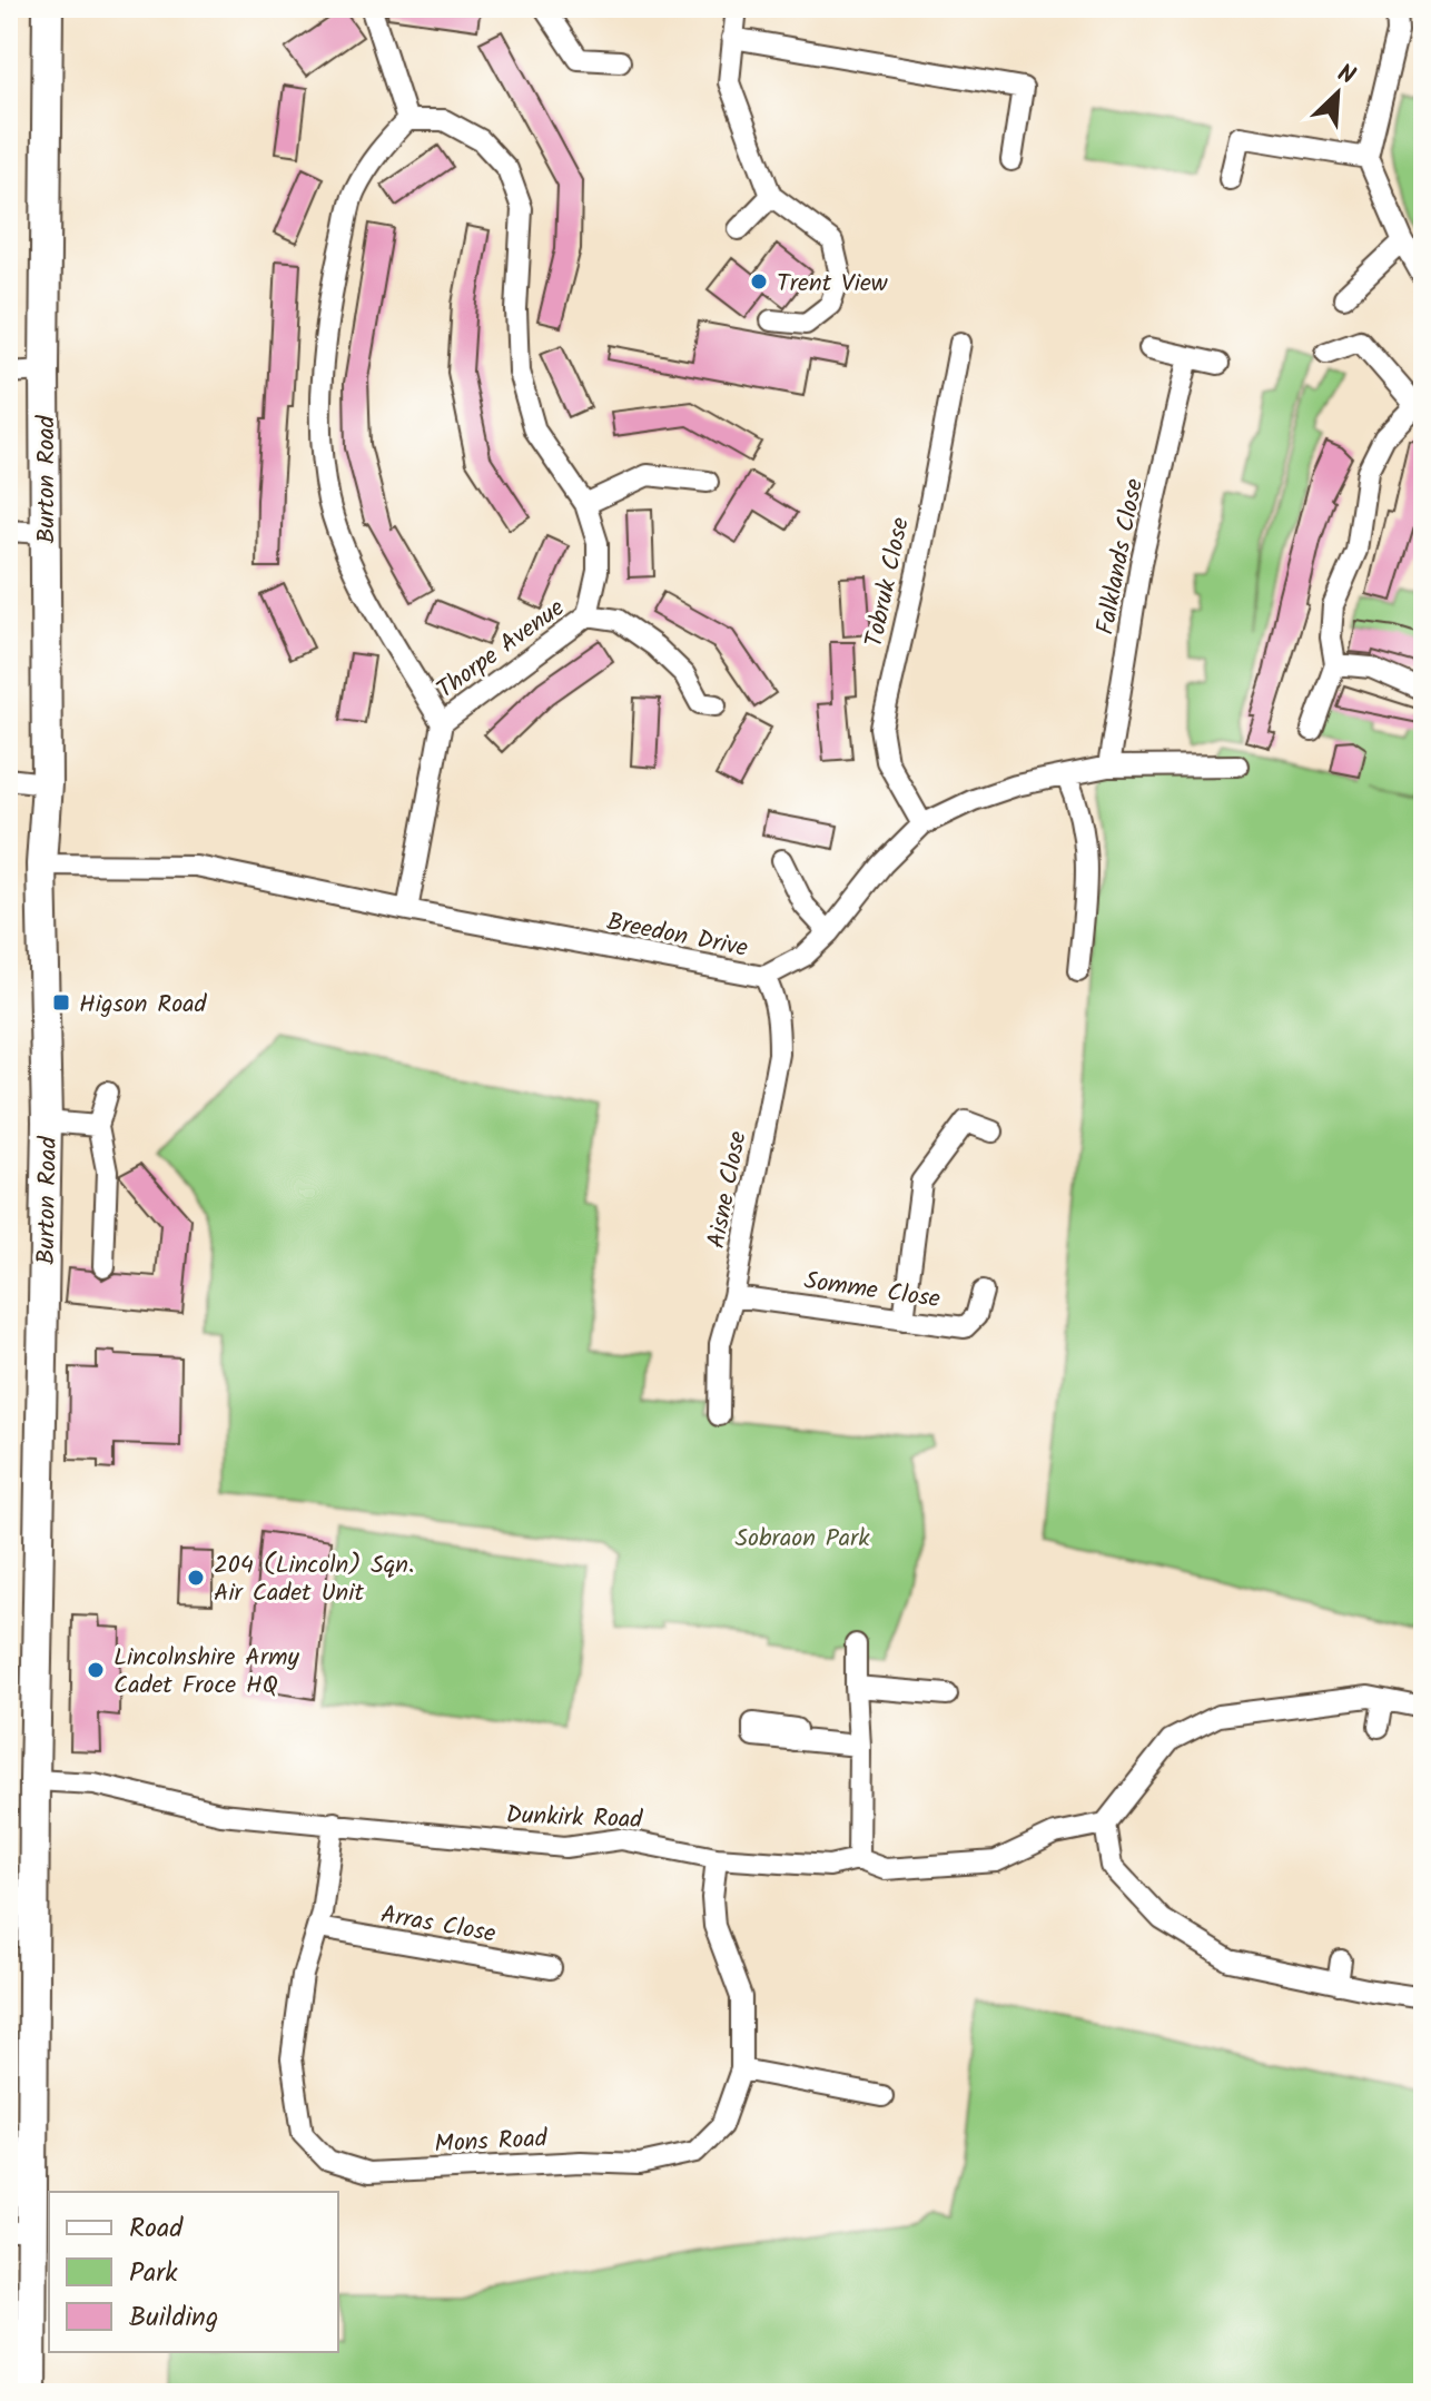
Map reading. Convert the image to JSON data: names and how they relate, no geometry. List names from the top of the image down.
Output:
{
  "streets": {
    "main road": ["Burton Road"],
    "street": [
      "Falklands Close",
      "Tobruk Close",
      "Thorpe Avenue",
      "Breedon Drive",
      "Aisne Close",
      "Somme Close",
      "Dunkirk Road",
      "Arras Close",
      "Mons Road"
    ]
  },
  "crossings": [
    ["Burton Road", "Breedon Drive"],
    ["Burton Road", "Dunkirk Road"],
    ["Falklands Close", "Breedon Drive"],
    ["Tobruk Close", "Breedon Drive"],
    ["Breedon Drive", "Aisne Close"],
    ["Aisne Close", "Somme Close"],
    ["Dunkirk Road", "Mons Road"],
    ["Arras Close", "Mons Road"]
  ],
  "parks": ["Sobraon Park"],
  "places": {
    "other": ["Trent View", "204 (Lincoln) Sqn. Air Cadet Unit", "Lincolnshire Army Cadet Froce HQ"],
    "transit": ["Higson Road"]
  },
  "legend": ["Road", "Park", "Building"],
  "north": "top right"
}
